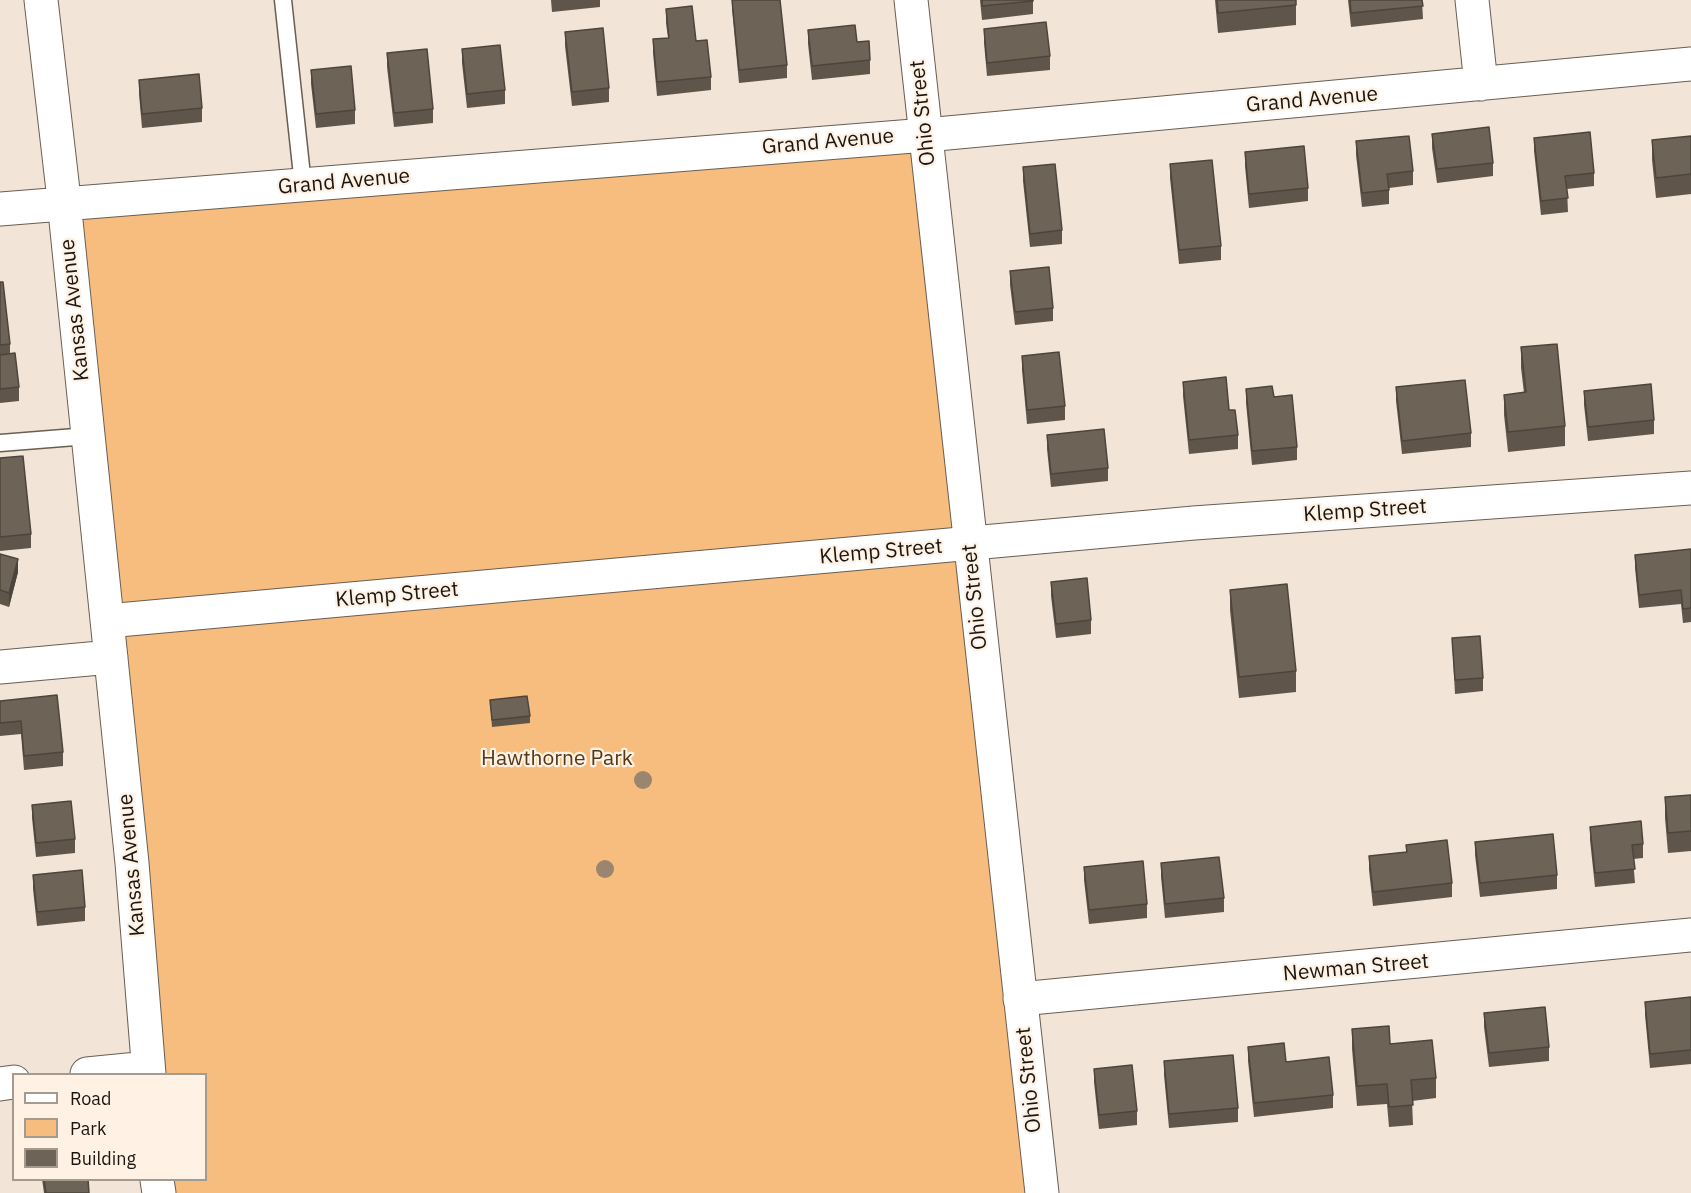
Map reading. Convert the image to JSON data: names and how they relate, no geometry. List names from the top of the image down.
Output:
{
  "streets": {
    "street": [
      "Grand Avenue",
      "Ohio Street",
      "Kansas Avenue",
      "Klemp Street",
      "Newman Street"
    ]
  },
  "crossings": [
    ["Grand Avenue", "Ohio Street"],
    ["Grand Avenue", "Kansas Avenue"],
    ["Ohio Street", "Klemp Street"],
    ["Ohio Street", "Newman Street"],
    ["Kansas Avenue", "Klemp Street"]
  ],
  "parks": ["Hawthorne Park"],
  "legend": ["Road", "Park", "Building"]
}
